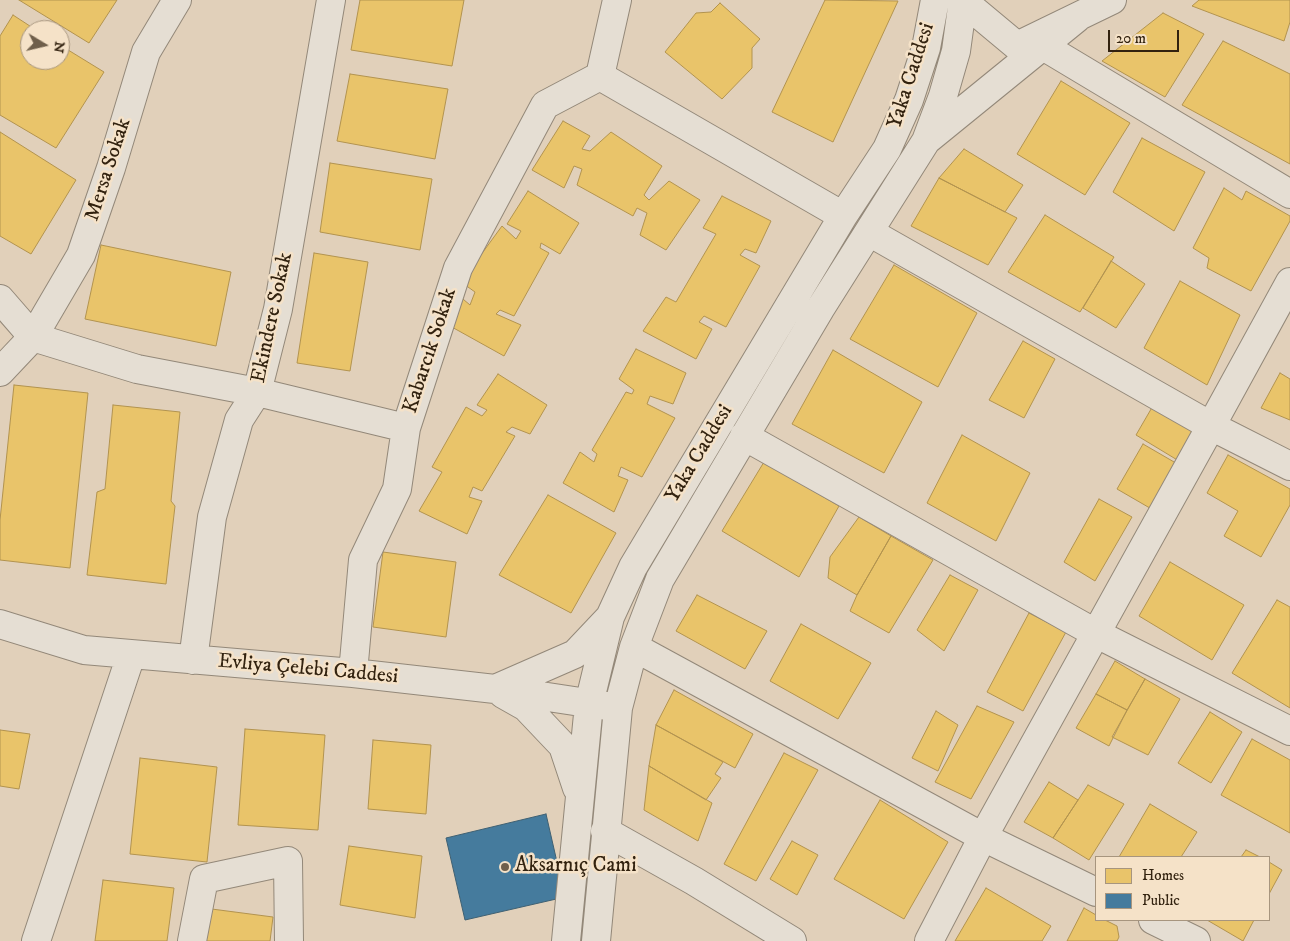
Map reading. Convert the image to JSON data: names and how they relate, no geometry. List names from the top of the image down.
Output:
{
  "streets": {
    "street": [
      "Yaka Caddesi",
      "Mersa Sokak",
      "Ekindere Sokak",
      "Kabarcık Sokak",
      "Evliya Çelebi Caddesi"
    ]
  },
  "crossings": [
    ["Yaka Caddesi", "Evliya Çelebi Caddesi"],
    ["Ekindere Sokak", "Evliya Çelebi Caddesi"],
    ["Kabarcık Sokak", "Evliya Çelebi Caddesi"]
  ],
  "places": ["Aksarnıç Cami"],
  "legend": ["Homes", "Public"],
  "scale_bar": "20 m",
  "north": "right"
}
